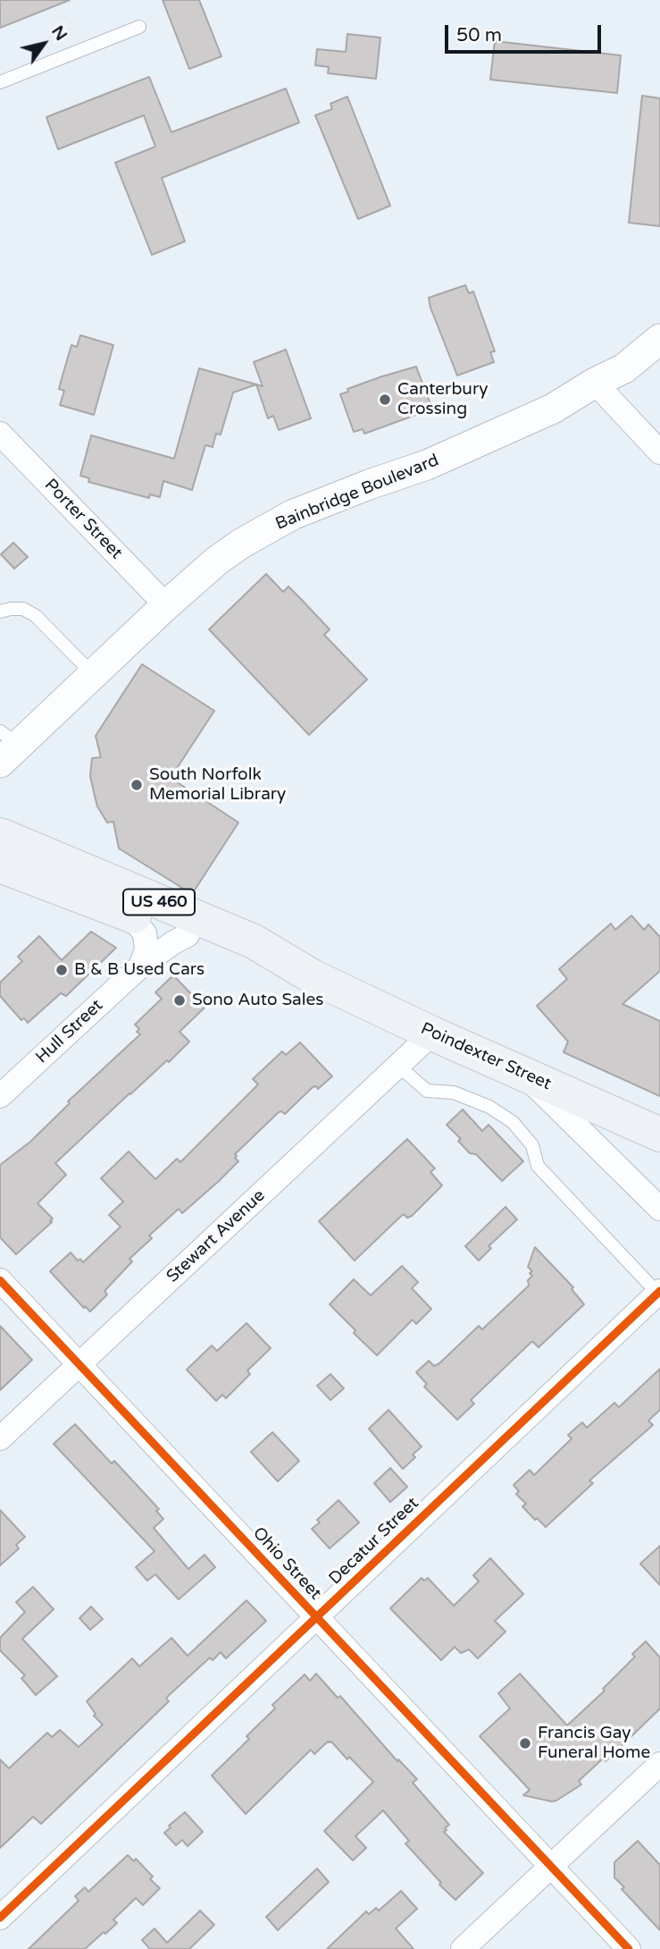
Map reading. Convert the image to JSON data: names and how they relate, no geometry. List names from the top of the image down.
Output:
{
  "streets": {
    "main road": ["US 460", "Poindexter Street"],
    "street": [
      "Bainbridge Boulevard",
      "Porter Street",
      "Hull Street",
      "Stewart Avenue",
      "Decatur Street",
      "Ohio Street"
    ]
  },
  "crossings": [
    ["Bainbridge Boulevard", "Porter Street"],
    ["Hull Street", "Poindexter Street"],
    ["Poindexter Street", "Stewart Avenue"],
    ["Stewart Avenue", "Ohio Street"],
    ["Decatur Street", "Ohio Street"]
  ],
  "places": [
    "Canterbury Crossing",
    "South Norfolk Memorial Library",
    "B & B Used Cars",
    "Sono Auto Sales",
    "Francis Gay Funeral Home"
  ],
  "scale_bar": "50 m",
  "north": "top right"
}
